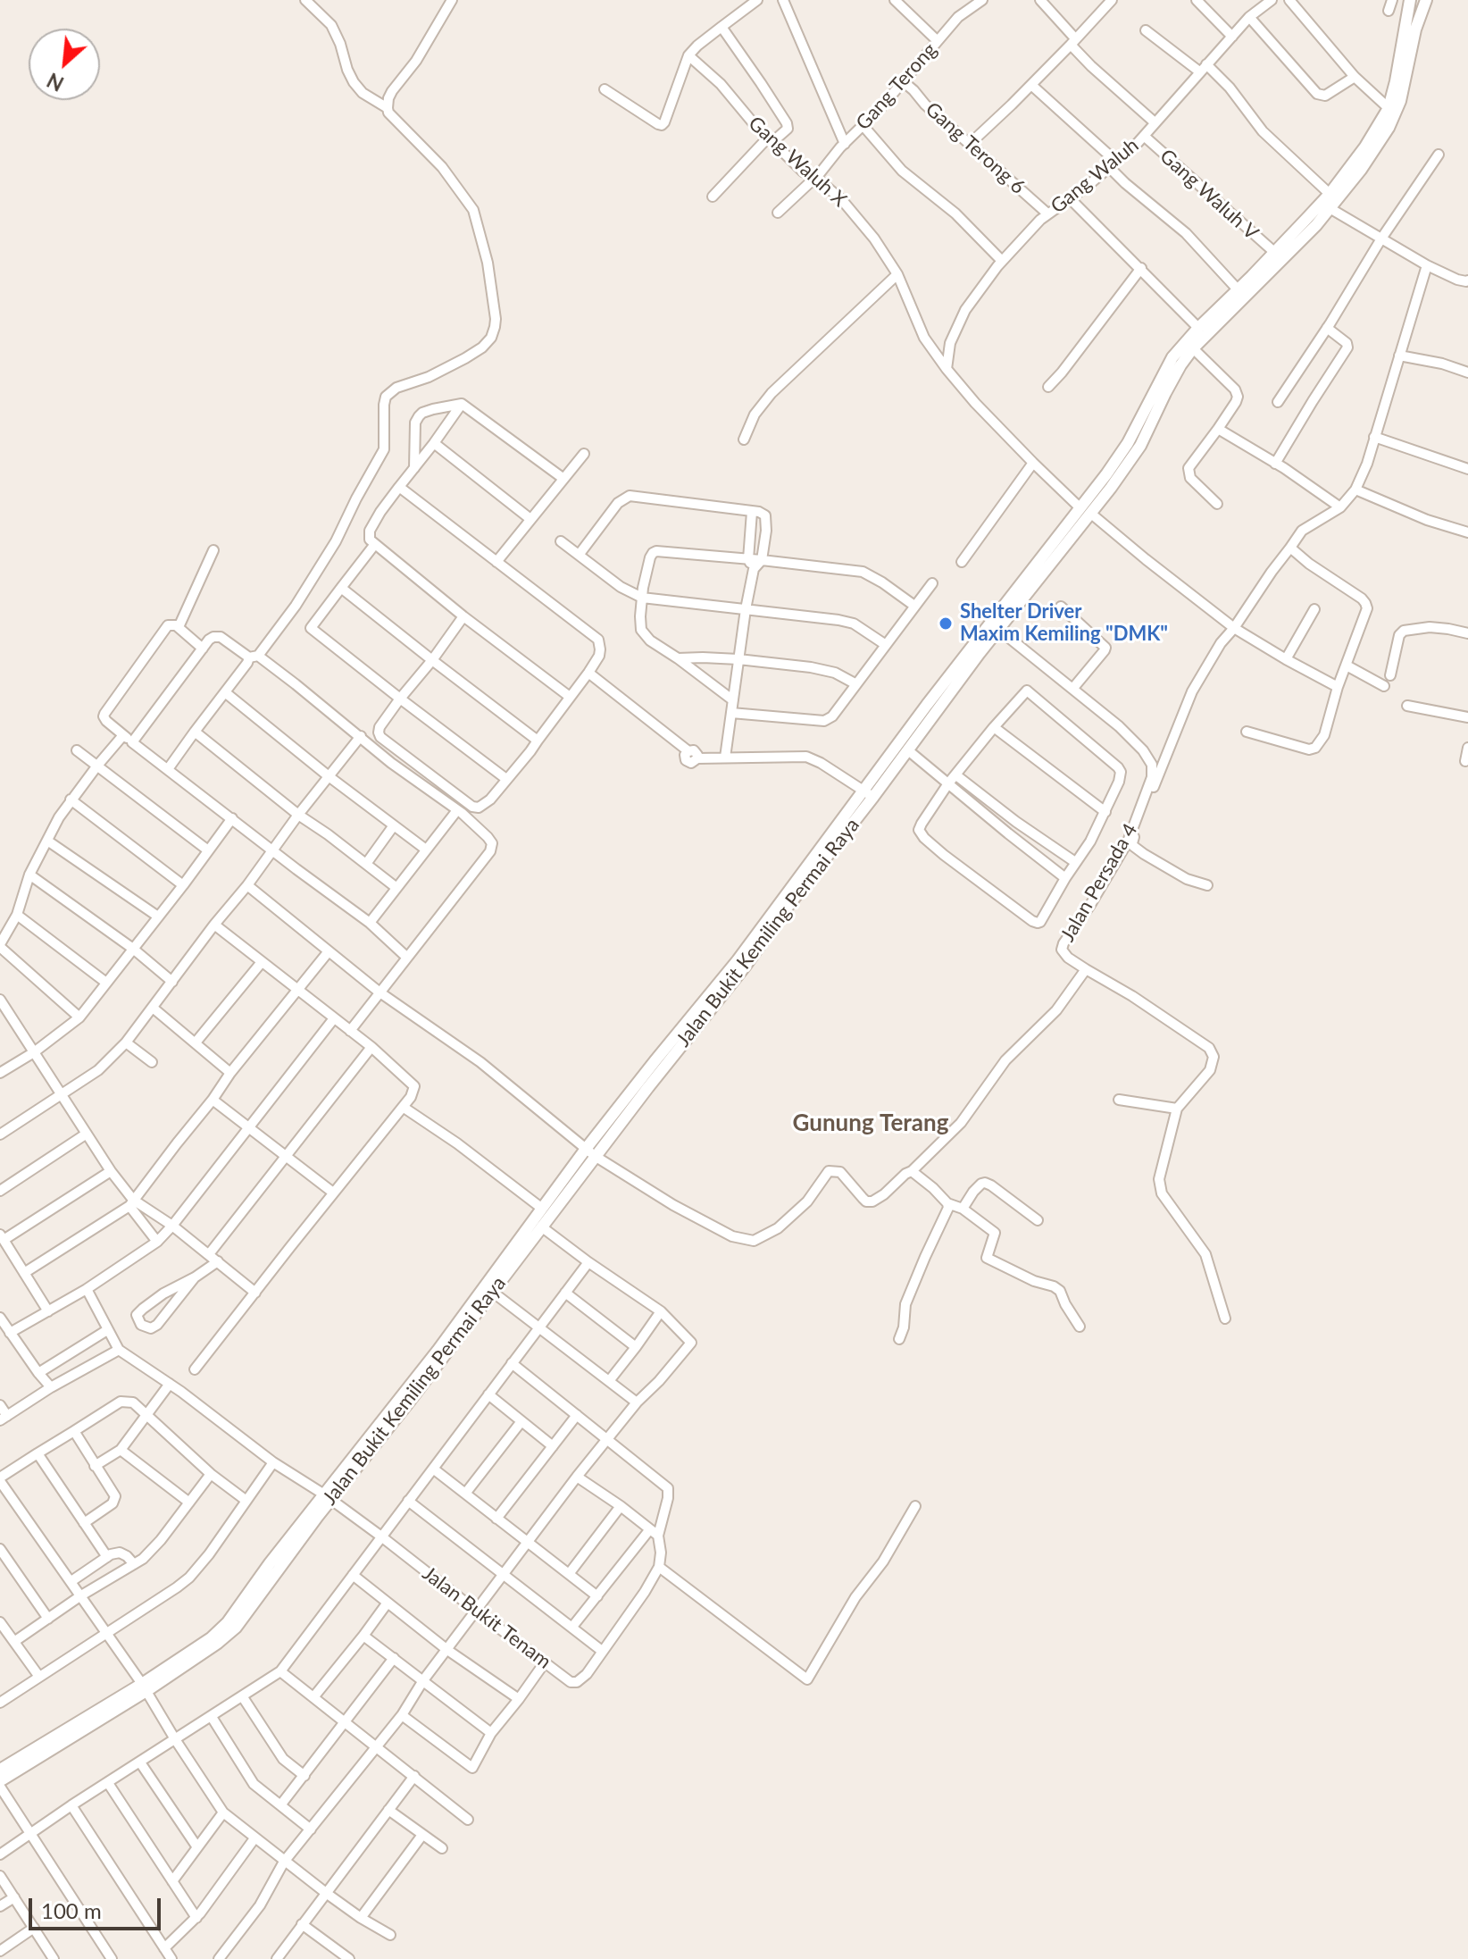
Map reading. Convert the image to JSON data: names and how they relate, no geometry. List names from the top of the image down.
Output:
{
  "streets": {
    "street": [
      "Gang Terong",
      "Gang Terong 6",
      "Gang Waluh X",
      "Gang Waluh",
      "Gang Waluh V",
      "Jalan Persada 4",
      "Jalan Bukit Kemiling Permai Raya",
      "Jalan Bukit Tenam"
    ]
  },
  "crossings": [
    ["Gang Terong", "Gang Terong 6"],
    ["Gang Terong", "Gang Waluh X"],
    ["Gang Terong 6", "Gang Waluh"],
    ["Gang Waluh X", "Gang Waluh"],
    ["Gang Waluh X", "Jalan Bukit Kemiling Permai Raya"],
    ["Gang Waluh", "Gang Waluh V"],
    ["Gang Waluh V", "Jalan Bukit Kemiling Permai Raya"],
    ["Jalan Persada 4", "Jalan Bukit Kemiling Permai Raya"],
    ["Jalan Bukit Kemiling Permai Raya", "Jalan Bukit Tenam"]
  ],
  "districts": ["Gunung Terang"],
  "places": ["Shelter Driver Maxim Kemiling \"DMK\""],
  "scale_bar": "100 m",
  "north": "bottom left"
}
